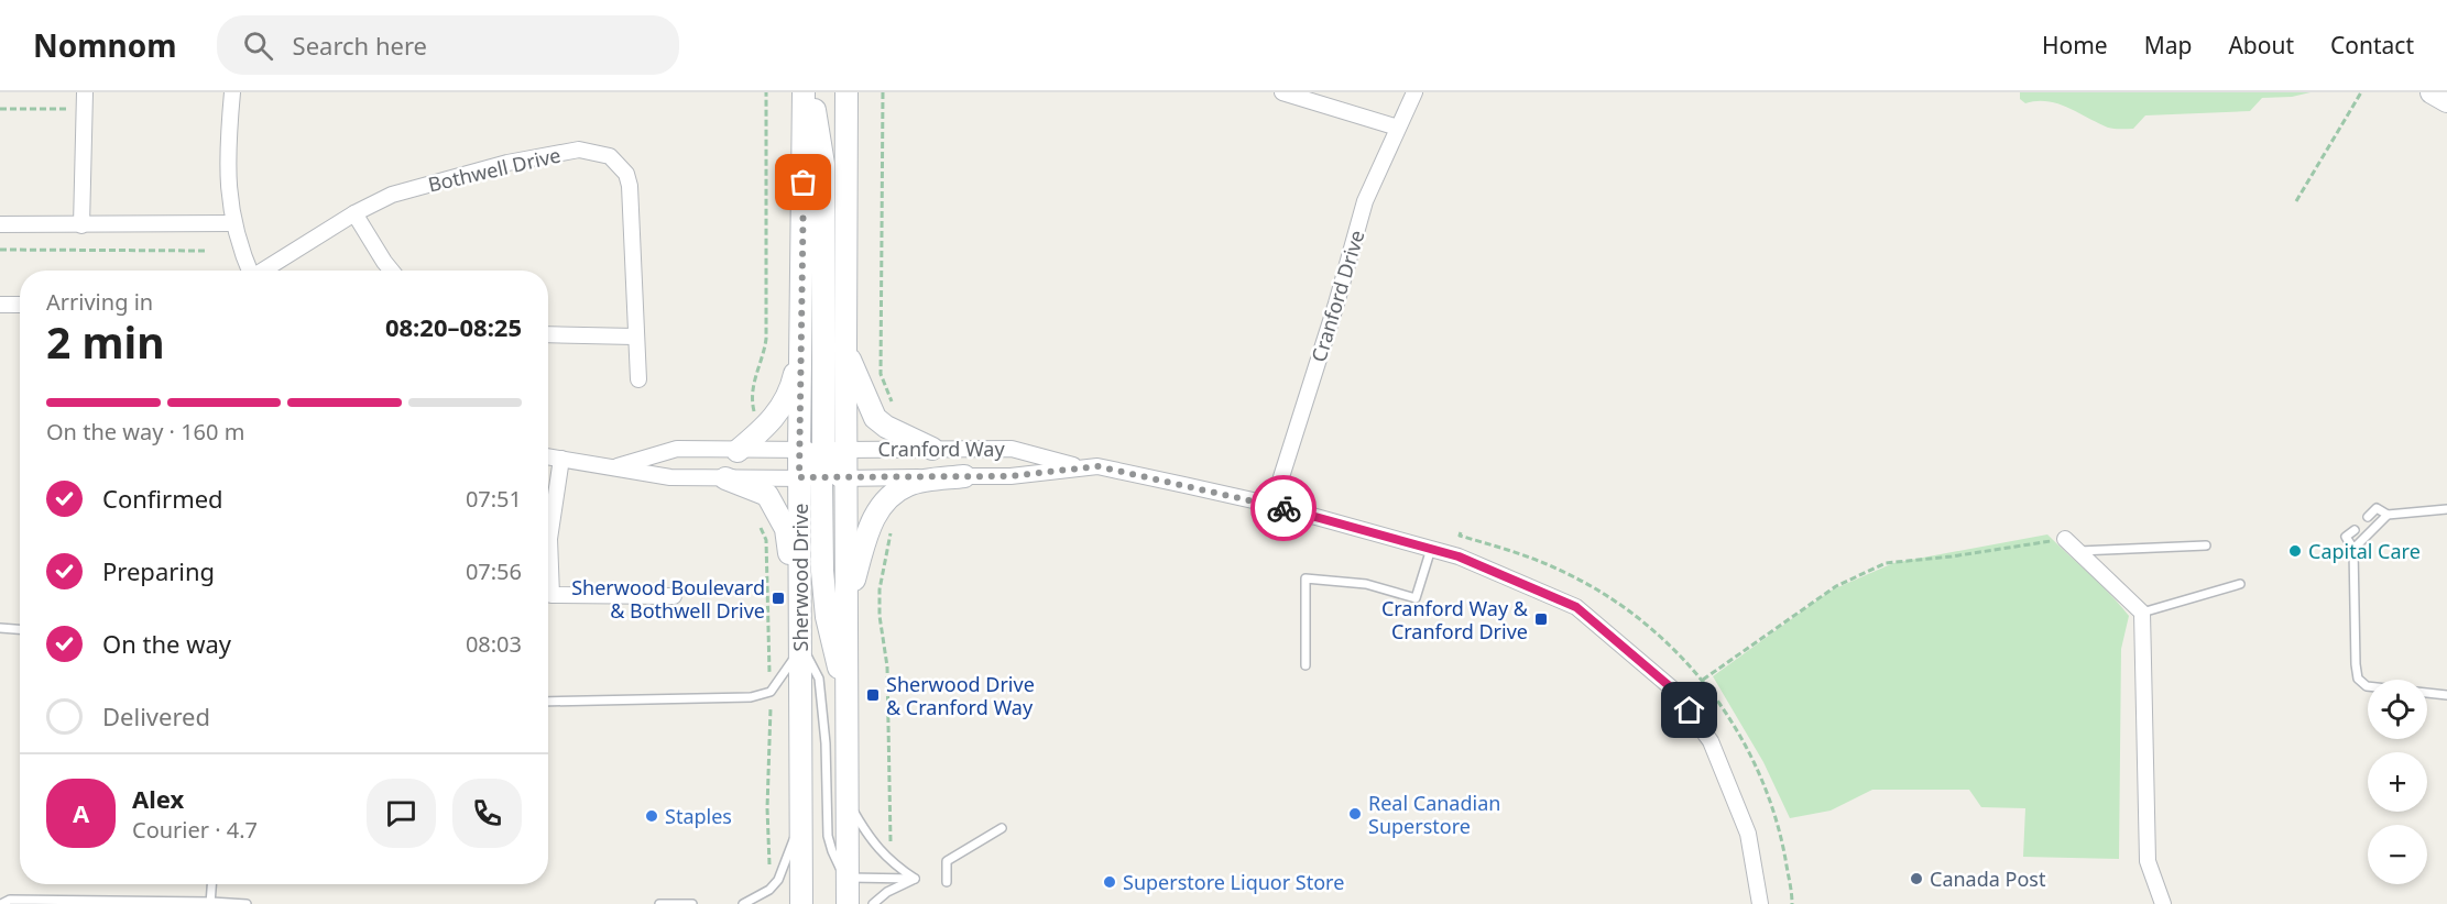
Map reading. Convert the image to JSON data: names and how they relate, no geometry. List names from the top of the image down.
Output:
{
  "streets": {
    "main road": ["Sherwood Drive"],
    "street": ["Bothwell Drive", "Cranford Drive", "Cranford Way"]
  },
  "crossings": [
    ["Cranford Drive", "Cranford Way"],
    ["Cranford Way", "Sherwood Drive"]
  ],
  "places": {
    "other": [
      "Capital Care",
      "Real Canadian Superstore",
      "Staples",
      "Canada Post",
      "Superstore Liquor Store"
    ],
    "transit": ["Sherwood Boulevard & Bothwell Drive", "Cranford Way & Cranford Drive", "Sherwood Drive & Cranford Way"]
  },
  "page": {
    "header": "Nomnom",
    "search": "Search here",
    "nav": [
      "Home",
      "Map",
      "About",
      "Contact"
    ],
    "heading": ["2 min", "Arriving in", "08:20–08:25"],
    "panel": ["Alex", "Courier · 4.7"],
    "bar": "On the way · 160 m",
    "list": [
      ["Confirmed", "07:51"],
      ["Preparing", "07:56"],
      ["On the way", "08:03"],
      "Delivered"
    ],
    "map_buttons": ["+", "−"],
    "round": "A"
  }
}
